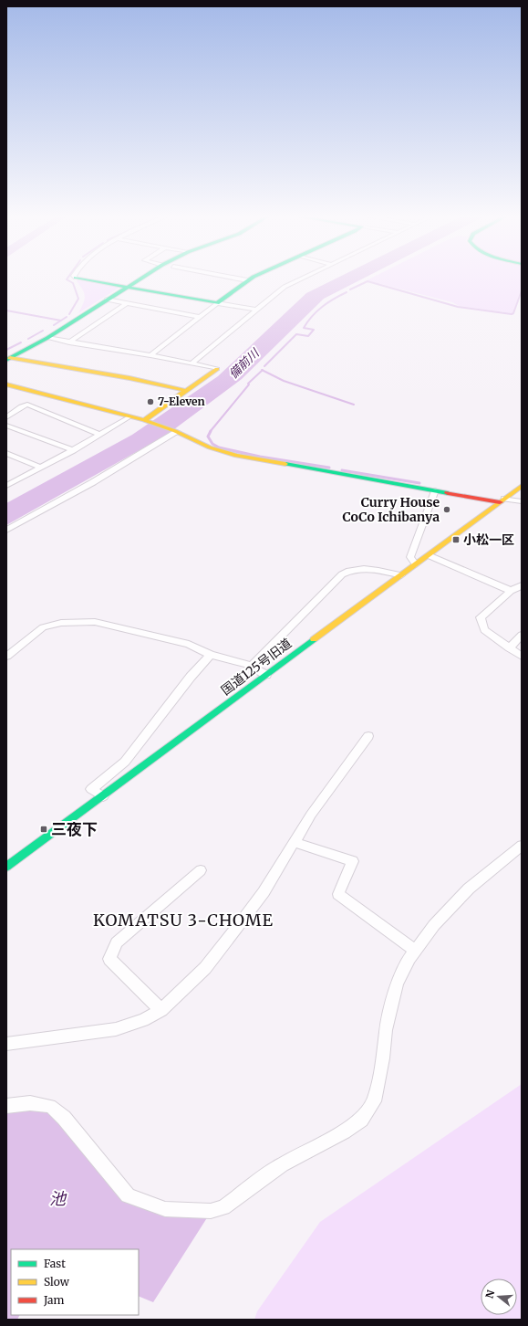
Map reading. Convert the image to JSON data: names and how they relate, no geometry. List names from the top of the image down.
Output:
{
  "streets": {
    "street": ["国道125号旧道"]
  },
  "districts": ["KOMATSU 3-CHOME"],
  "water": ["備前川", "池"],
  "places": {
    "other": ["7-Eleven", "Curry House CoCo Ichibanya"],
    "transit": ["小松一区", "三夜下"]
  },
  "legend": ["Fast", "Slow", "Jam"],
  "north": "left"
}
